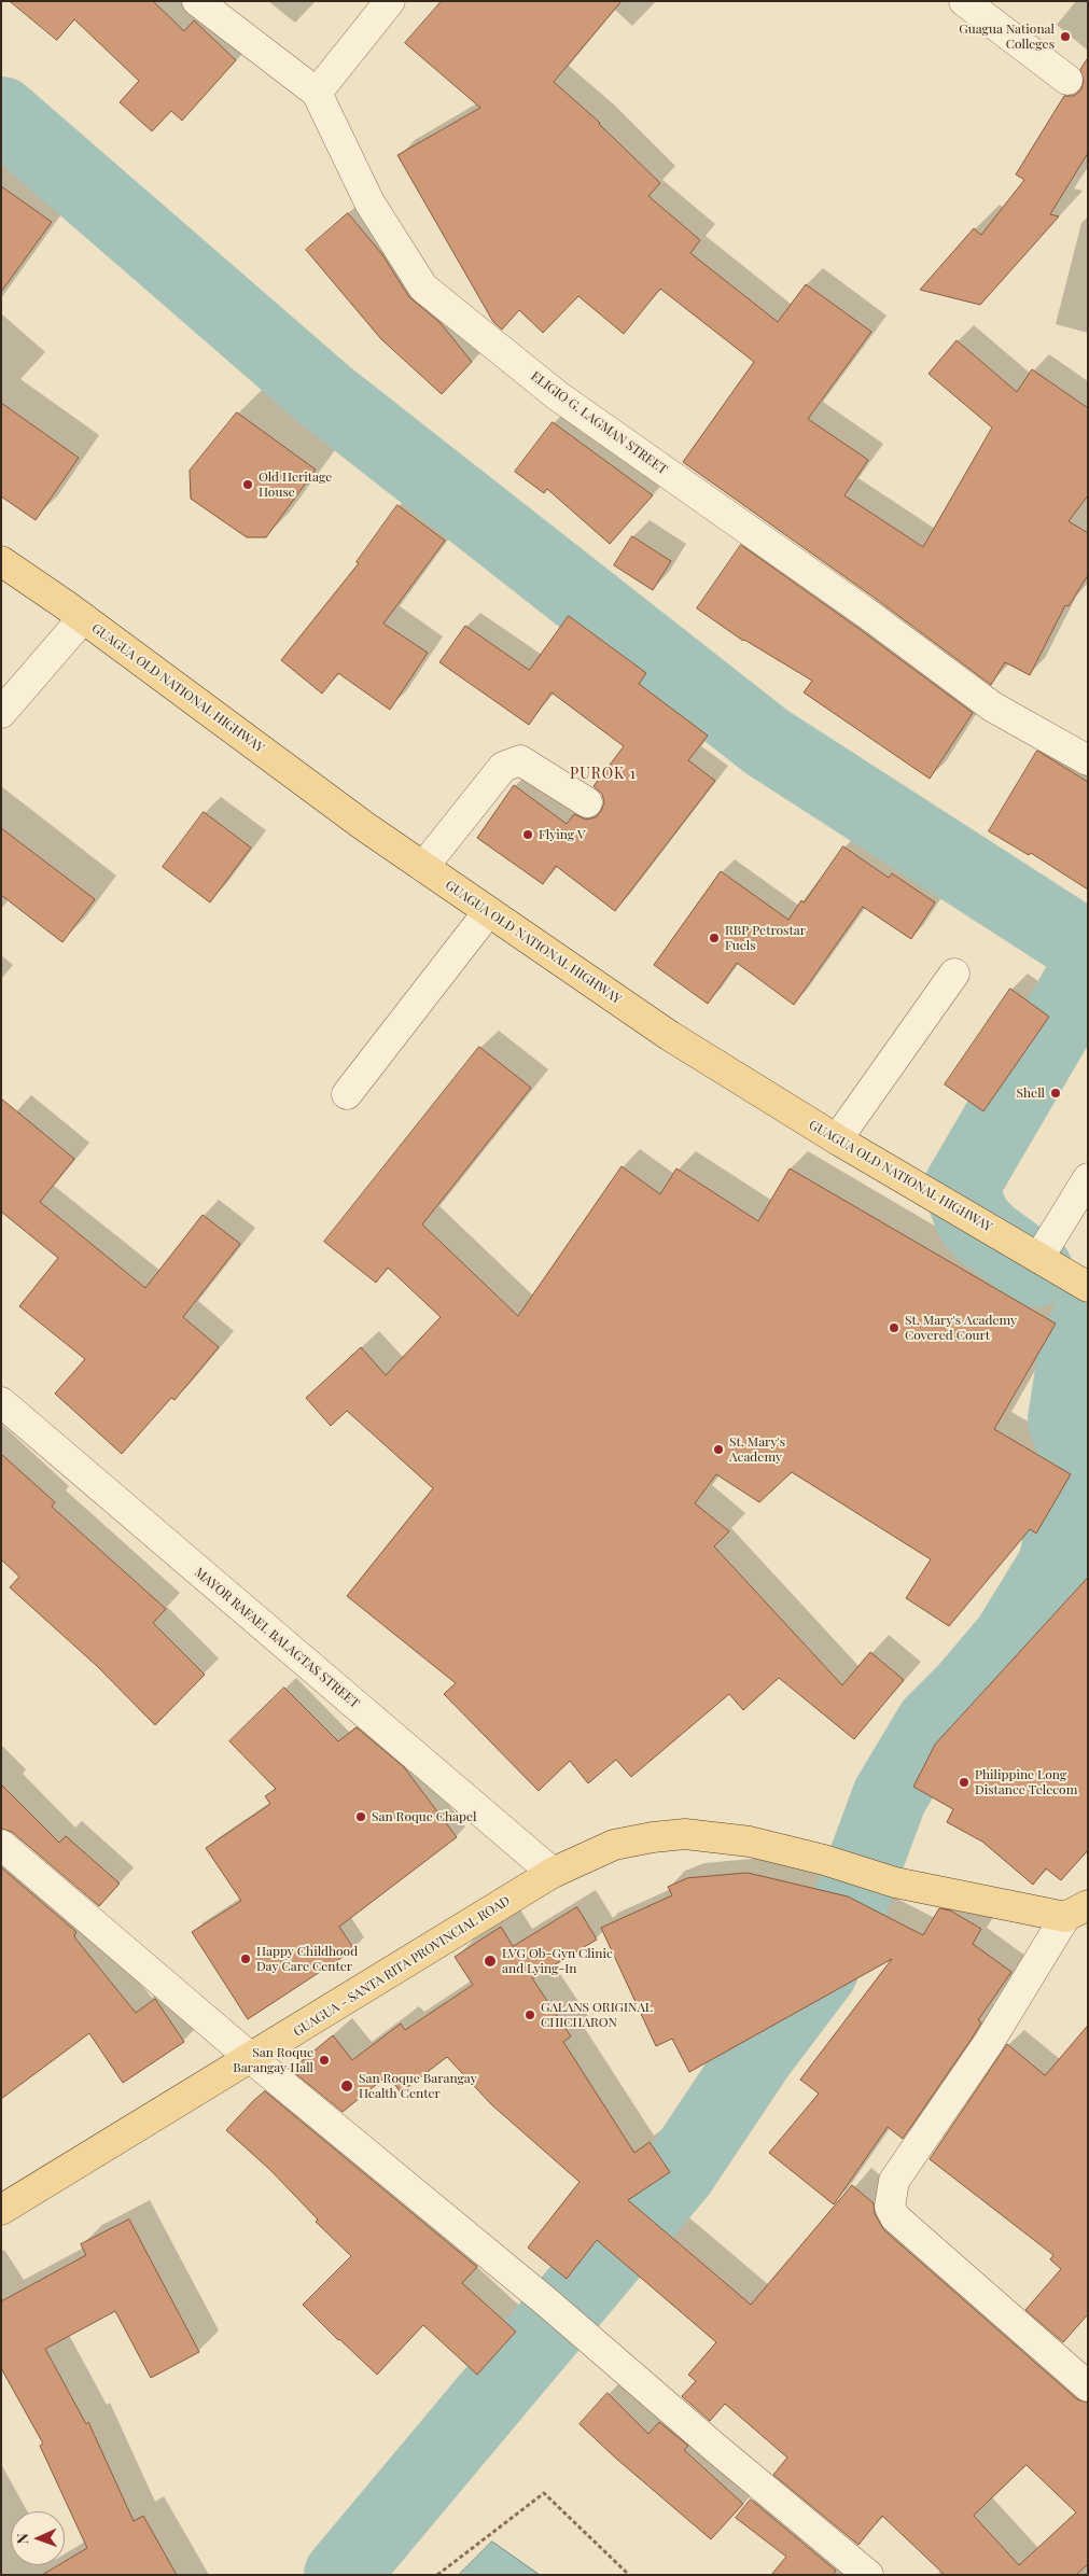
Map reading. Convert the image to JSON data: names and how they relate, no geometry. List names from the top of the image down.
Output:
{
  "streets": {
    "main road": ["GUAGUA OLD NATIONAL HIGHWAY", "GUAGUA - SANTA RITA PROVINCIAL ROAD"],
    "street": ["ELIGIO G. LAGMAN STREET", "MAYOR RAFAEL BALAGTAS STREET"]
  },
  "crossings": [
    ["MAYOR RAFAEL BALAGTAS STREET", "GUAGUA - SANTA RITA PROVINCIAL ROAD"]
  ],
  "districts": ["PUROK 1"],
  "places": [
    "Guagua National Colleges",
    "Old Heritage House",
    "Flying V",
    "RBP Petrostar Fuels",
    "Shell",
    "St. Mary's Academy Covered Court",
    "St. Mary's Academy",
    "Philippine Long Distance Telecom",
    "San Roque Chapel",
    "Happy Childhood Day Care Center",
    "LVG Ob-Gyn Clinic and Lying-In",
    "GALANS ORIGINAL CHICHARON",
    "San Roque Barangay Hall",
    "San Roque Barangay Health Center"
  ],
  "north": "left"
}
